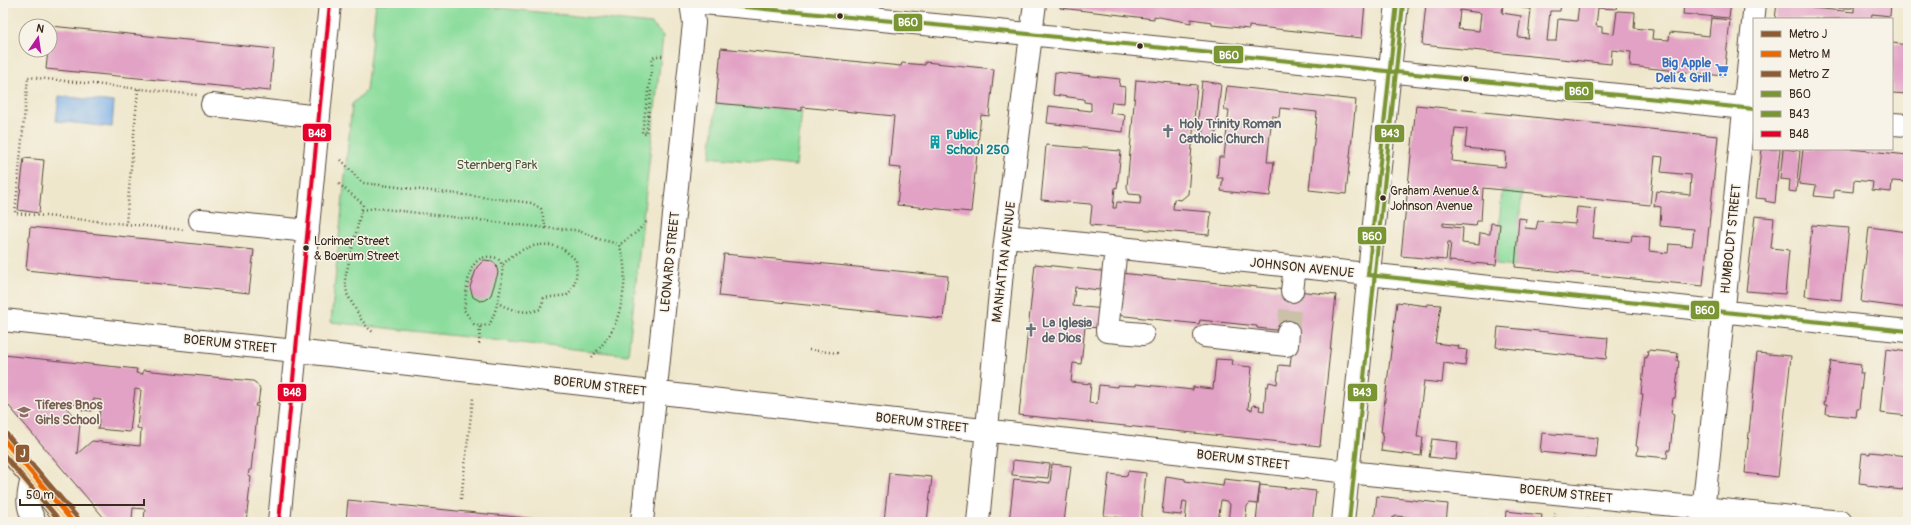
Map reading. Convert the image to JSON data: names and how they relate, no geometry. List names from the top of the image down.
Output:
{
  "streets": {
    "street": [
      "HUMBOLDT STREET",
      "LEONARD STREET",
      "MANHATTAN AVENUE",
      "JOHNSON AVENUE",
      "BOERUM STREET"
    ]
  },
  "crossings": [
    ["HUMBOLDT STREET", "JOHNSON AVENUE"],
    ["HUMBOLDT STREET", "BOERUM STREET"],
    ["LEONARD STREET", "BOERUM STREET"],
    ["MANHATTAN AVENUE", "JOHNSON AVENUE"],
    ["MANHATTAN AVENUE", "BOERUM STREET"]
  ],
  "parks": ["Sternberg Park"],
  "places": {
    "supermarket": ["Big Apple Deli & Grill"],
    "church": ["Holy Trinity Roman Catholic Church", "La Iglesia de Dios"],
    "building": ["Public School 250"],
    "other": ["Graham Avenue & Johnson Avenue", "Lorimer Street & Boerum Street"],
    "school or university": ["Tiferes Bnos Girls School"]
  },
  "lines": [
    "transit line B60",
    "transit line B48",
    "transit line B43",
    "metro line J",
    "metro line M",
    "metro line Z"
  ],
  "legend": [
    "Metro J",
    "Metro M",
    "Metro Z",
    "B60",
    "B43",
    "B48"
  ],
  "scale_bar": "50 m",
  "north": "top"
}
